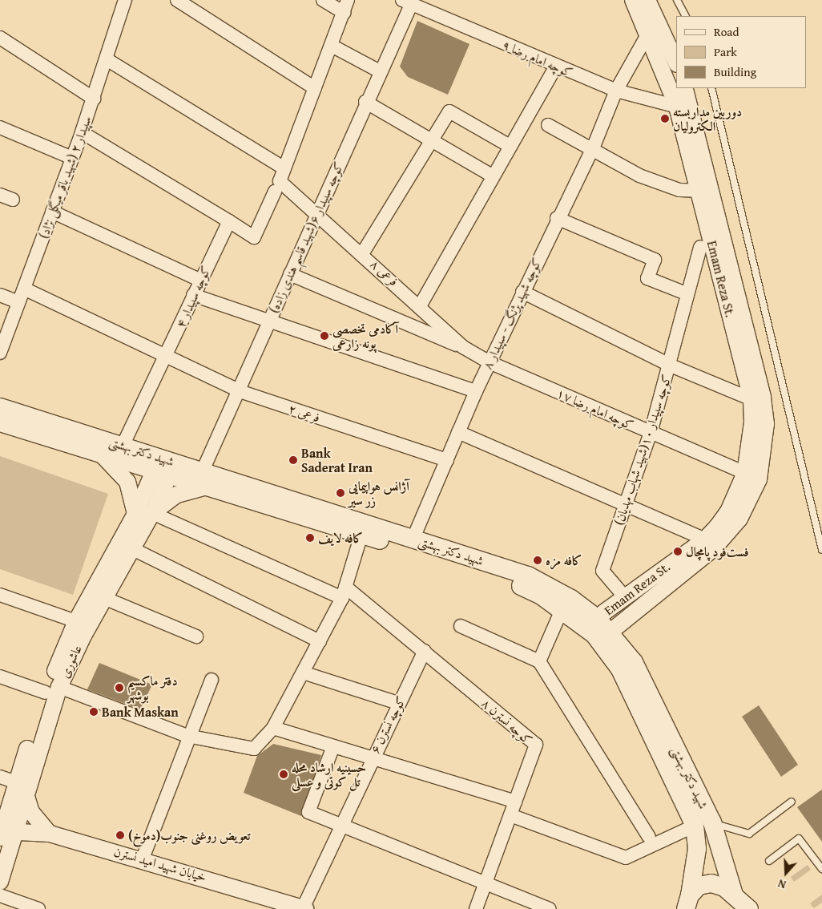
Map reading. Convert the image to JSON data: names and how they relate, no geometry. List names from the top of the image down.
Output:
{
  "streets": {
    "main road": ["شهید دکتر بهشتی"],
    "street": [
      "کوچه امام رضا ۹",
      "سپیدار ۲ (شهید باقر میگلی نژاد)",
      "کوچه سپیدار ۶(شهید قاسم هندی زاده)",
      "فرعی ۸",
      "Emam Reza St.",
      "کوچه سپیدار ۴",
      "کوچه شهید پژنگ - سپیدار ۸",
      "کوچه امام رضا ۱۷",
      "فرعی ۲",
      "کوچه سپیدار ۱۰(شهید شهاب مهدیان)",
      "عاشوری",
      "کوچه نسترن ۸",
      "کوچه نسترن ۶",
      "خیابان شهید امید نسترن"
    ]
  },
  "crossings": [
    ["کوچه امام رضا ۹", "کوچه سپیدار ۶(شهید قاسم هندی زاده)"],
    ["کوچه امام رضا ۹", "Emam Reza St."],
    ["کوچه امام رضا ۹", "کوچه شهید پژنگ - سپیدار ۸"],
    ["سپیدار ۲ (شهید باقر میگلی نژاد)", "فرعی ۲"],
    ["کوچه سپیدار ۶(شهید قاسم هندی زاده)", "فرعی ۸"],
    ["کوچه سپیدار ۶(شهید قاسم هندی زاده)", "فرعی ۲"],
    ["کوچه سپیدار ۶(شهید قاسم هندی زاده)", "شهید دکتر بهشتی"],
    ["کوچه سپیدار ۶(شهید قاسم هندی زاده)", "عاشوری"],
    ["فرعی ۸", "کوچه شهید پژنگ - سپیدار ۸"],
    ["فرعی ۸", "کوچه امام رضا ۱۷"],
    ["Emam Reza St.", "کوچه شهید پژنگ - سپیدار ۸"],
    ["Emam Reza St.", "کوچه امام رضا ۱۷"],
    ["Emam Reza St.", "کوچه سپیدار ۱۰(شهید شهاب مهدیان)"],
    ["Emam Reza St.", "شهید دکتر بهشتی"],
    ["کوچه سپیدار ۴", "فرعی ۲"],
    ["کوچه سپیدار ۴", "شهید دکتر بهشتی"],
    ["کوچه شهید پژنگ - سپیدار ۸", "کوچه امام رضا ۱۷"],
    ["کوچه شهید پژنگ - سپیدار ۸", "فرعی ۲"],
    ["کوچه شهید پژنگ - سپیدار ۸", "شهید دکتر بهشتی"],
    ["کوچه امام رضا ۱۷", "کوچه سپیدار ۱۰(شهید شهاب مهدیان)"],
    ["شهید دکتر بهشتی", "عاشوری"],
    ["عاشوری", "کوچه نسترن ۸"],
    ["عاشوری", "خیابان شهید امید نسترن"],
    ["کوچه نسترن ۸", "کوچه نسترن ۶"],
    ["کوچه نسترن ۶", "خیابان شهید امید نسترن"]
  ],
  "places": [
    "دوربین مداربسته الکترولیان",
    "آکادمی تخصصی پونه زارعی",
    "Bank Saderat Iran",
    "آژانس هواپیمایی زر سیر",
    "کافه لایف",
    "فست‌فود پامچال",
    "کافه مزه",
    "دفتر ماکسیم بوشهر",
    "Bank Maskan",
    "حسینیه ارشاد محله تل کوتی و عسلی",
    "تعويض روغنی جنوب(دموخ)"
  ],
  "legend": ["Road", "Park", "Building"],
  "north": "bottom"
}
